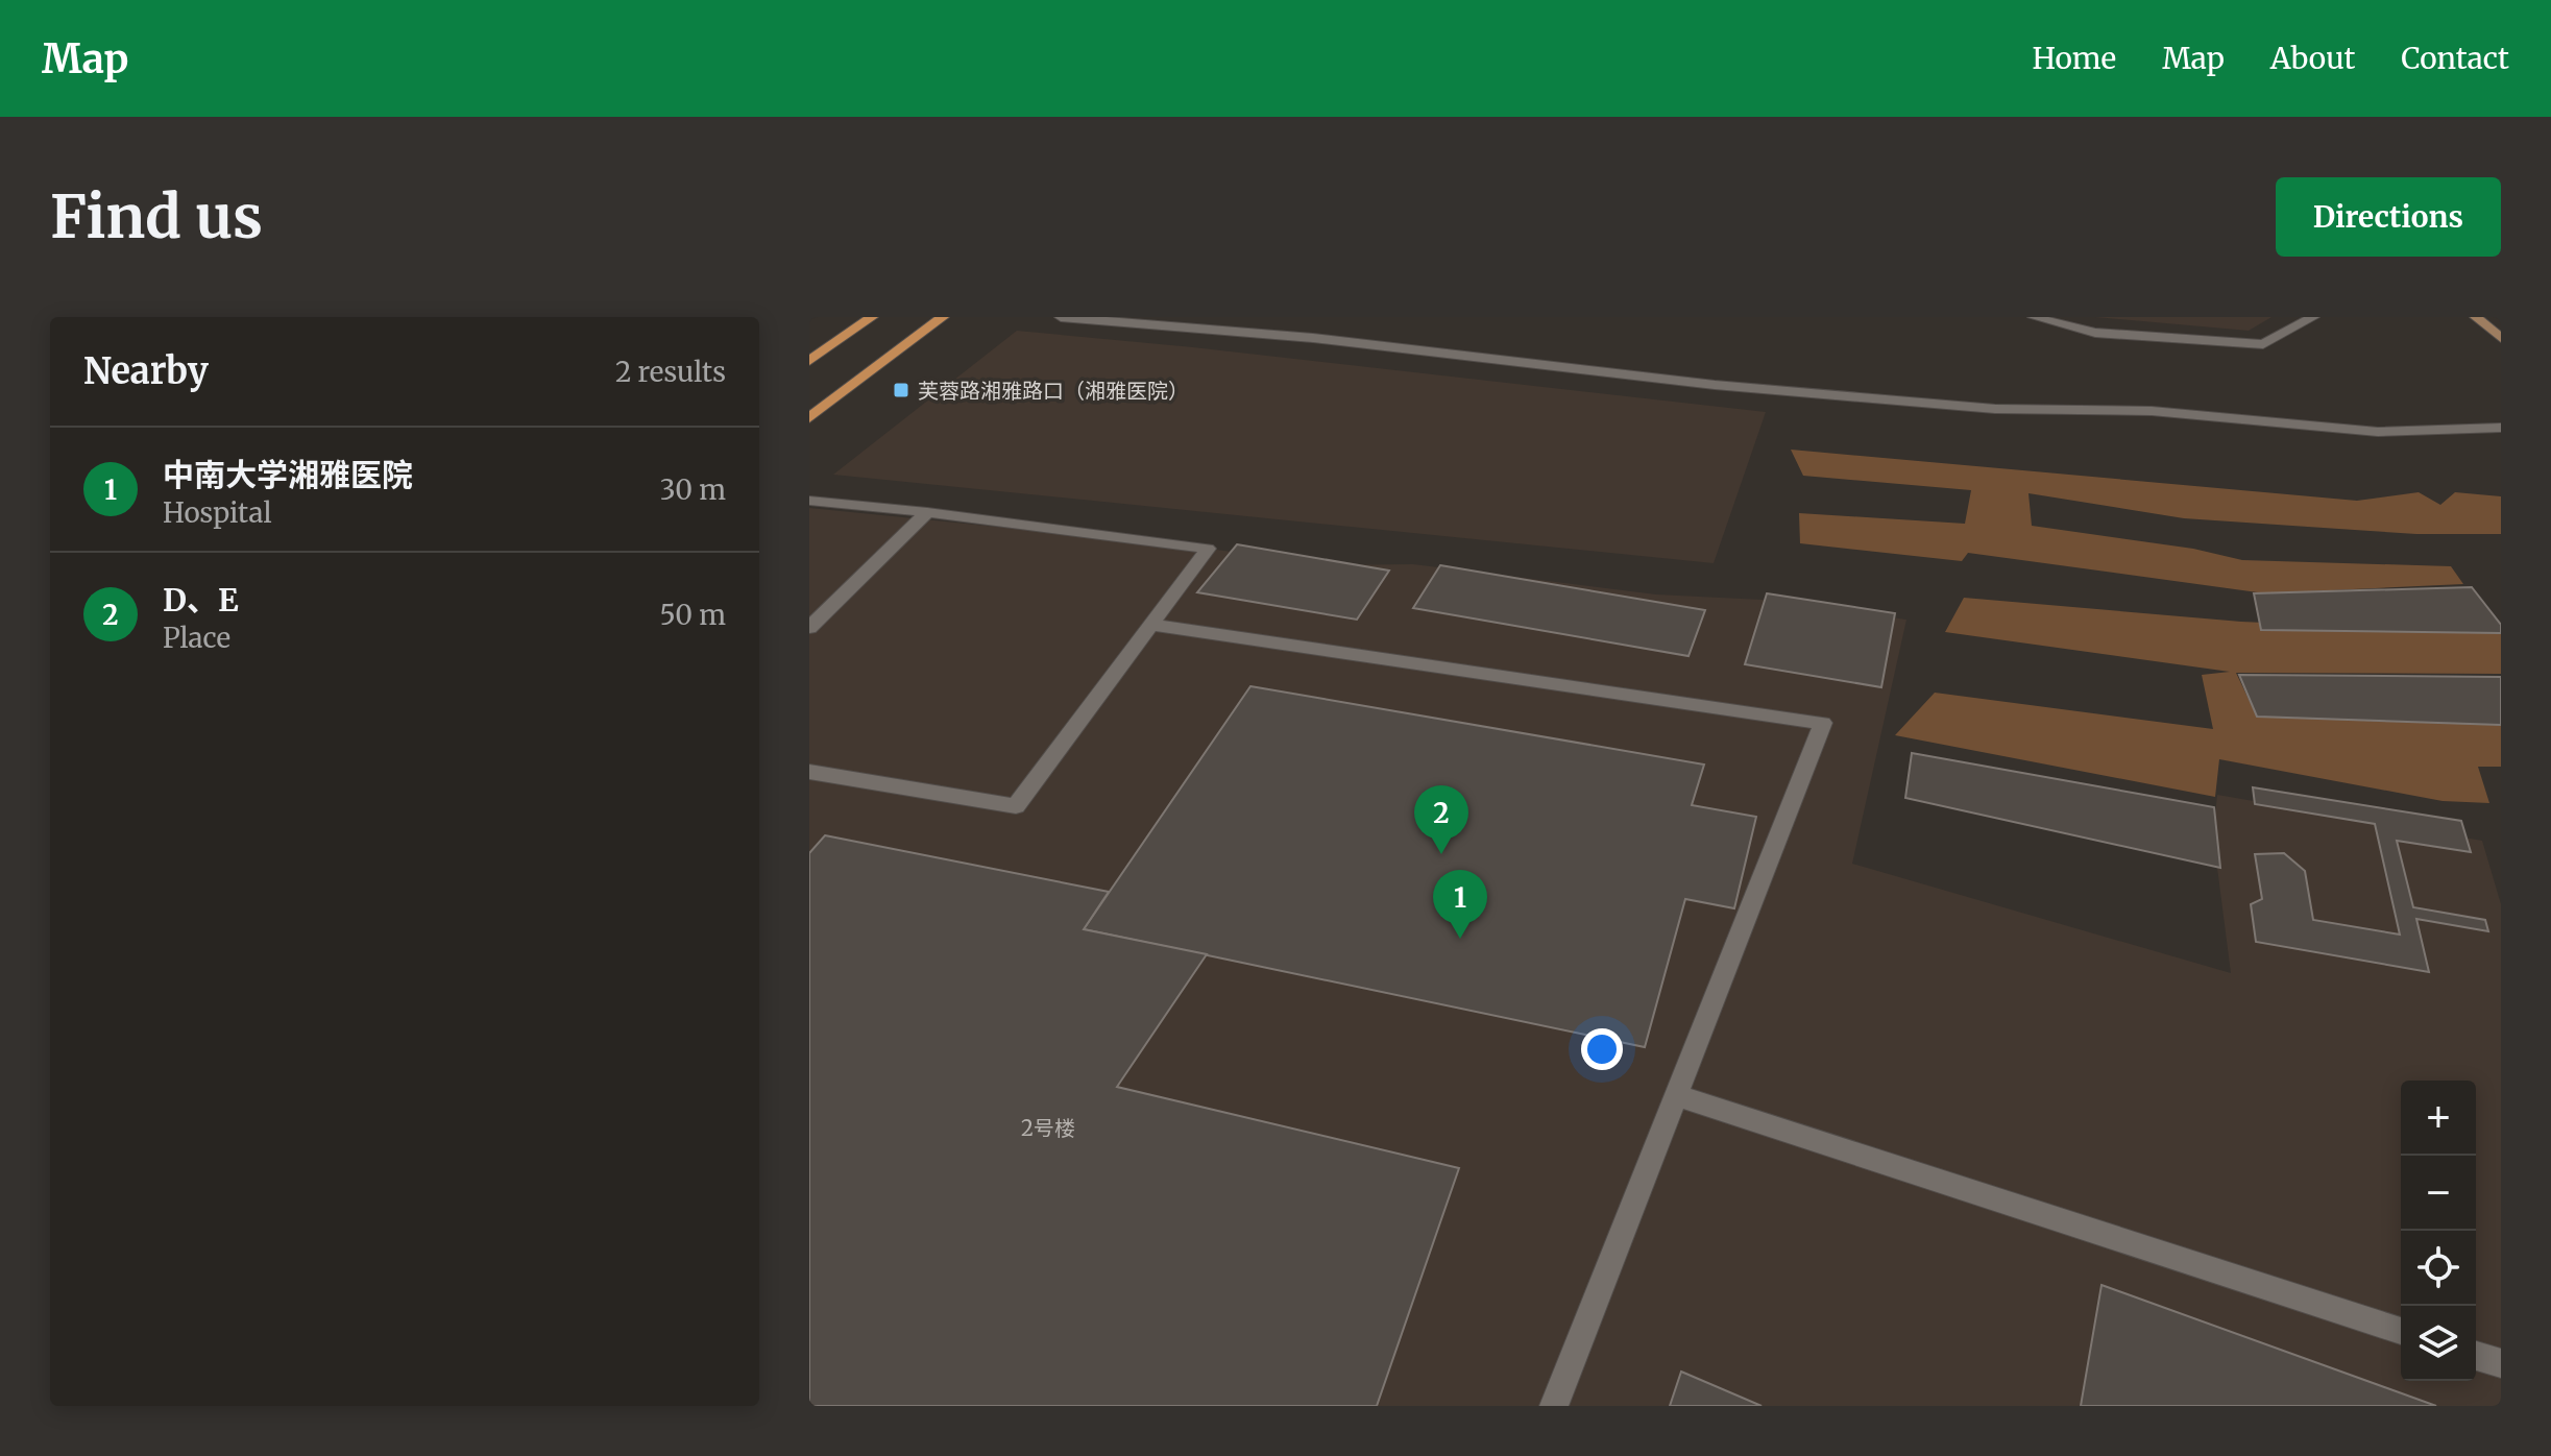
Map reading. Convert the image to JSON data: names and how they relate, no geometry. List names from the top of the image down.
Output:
{
  "places": {
    "transit": ["芙蓉路湘雅路口（湘雅医院）"]
  },
  "house_numbers": ["2号楼"],
  "page": {
    "header": "Map",
    "nav": [
      "Home",
      "Map",
      "About",
      "Contact"
    ],
    "buttons": "Directions",
    "title": "Find us",
    "heading": ["Nearby", "2 results"],
    "list": [
      {
        "mark": "1",
        "name": "中南大学湘雅医院",
        "note": "Hospital",
        "value": "30 m"
      },
      {
        "mark": "2",
        "name": "D、E",
        "note": "Place",
        "value": "50 m"
      }
    ],
    "pins": ["2", "1"],
    "map_buttons": ["+", "−"]
  }
}
